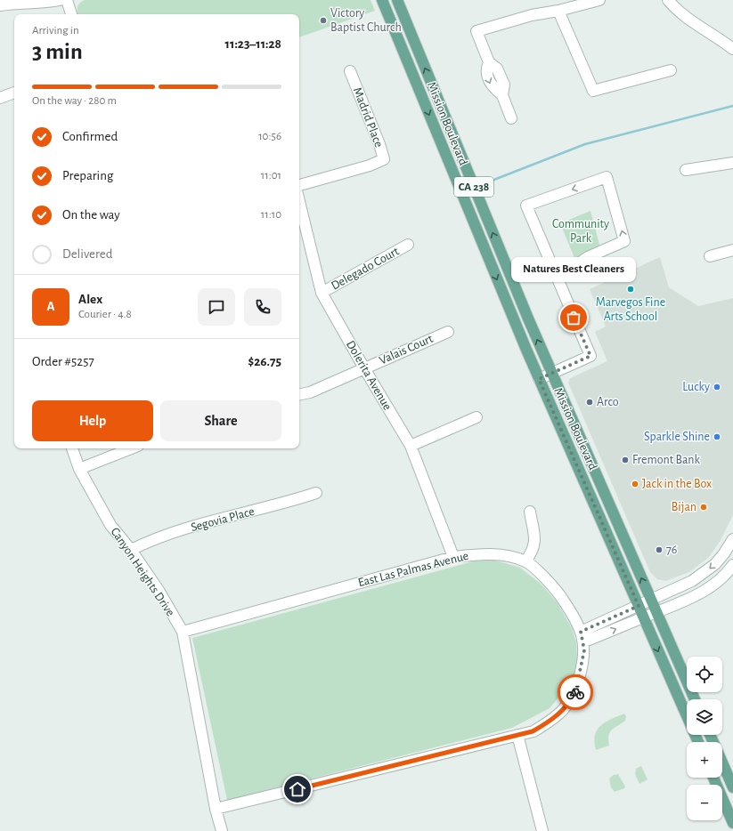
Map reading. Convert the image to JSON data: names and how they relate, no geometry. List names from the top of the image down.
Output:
{
  "streets": {
    "main road": ["Mission Boulevard", "CA 238"],
    "street": [
      "Madrid Place",
      "Delegado Court",
      "Valais Court",
      "Dolerita Avenue",
      "Segovia Place",
      "East Las Palmas Avenue",
      "Canyon Heights Drive"
    ]
  },
  "crossings": [
    ["Delegado Court", "Dolerita Avenue"],
    ["Valais Court", "Dolerita Avenue"],
    ["Dolerita Avenue", "East Las Palmas Avenue"],
    ["Segovia Place", "Canyon Heights Drive"],
    ["East Las Palmas Avenue", "Canyon Heights Drive"]
  ],
  "parks": ["Community Park"],
  "places": [
    "Victory Baptist Church",
    "Marvegos Fine Arts School",
    "Natures Best Cleaners",
    "Lucky",
    "Arco",
    "Sparkle Shine",
    "Fremont Bank",
    "Jack in the Box",
    "Bijan",
    "76"
  ],
  "page": {
    "heading": ["3 min", "Arriving in", "11:23–11:28"],
    "panel": [
      "Alex",
      "Courier · 4.8",
      "Order #5257",
      "$26.75"
    ],
    "bar": "On the way · 280 m",
    "list": [
      ["Confirmed", "10:56"],
      ["Preparing", "11:01"],
      ["On the way", "11:10"],
      "Delivered"
    ],
    "bubble": "Natures Best Cleaners",
    "round": "A",
    "buttons": ["Help", "Share"],
    "map_buttons": ["+", "−"]
  }
}
